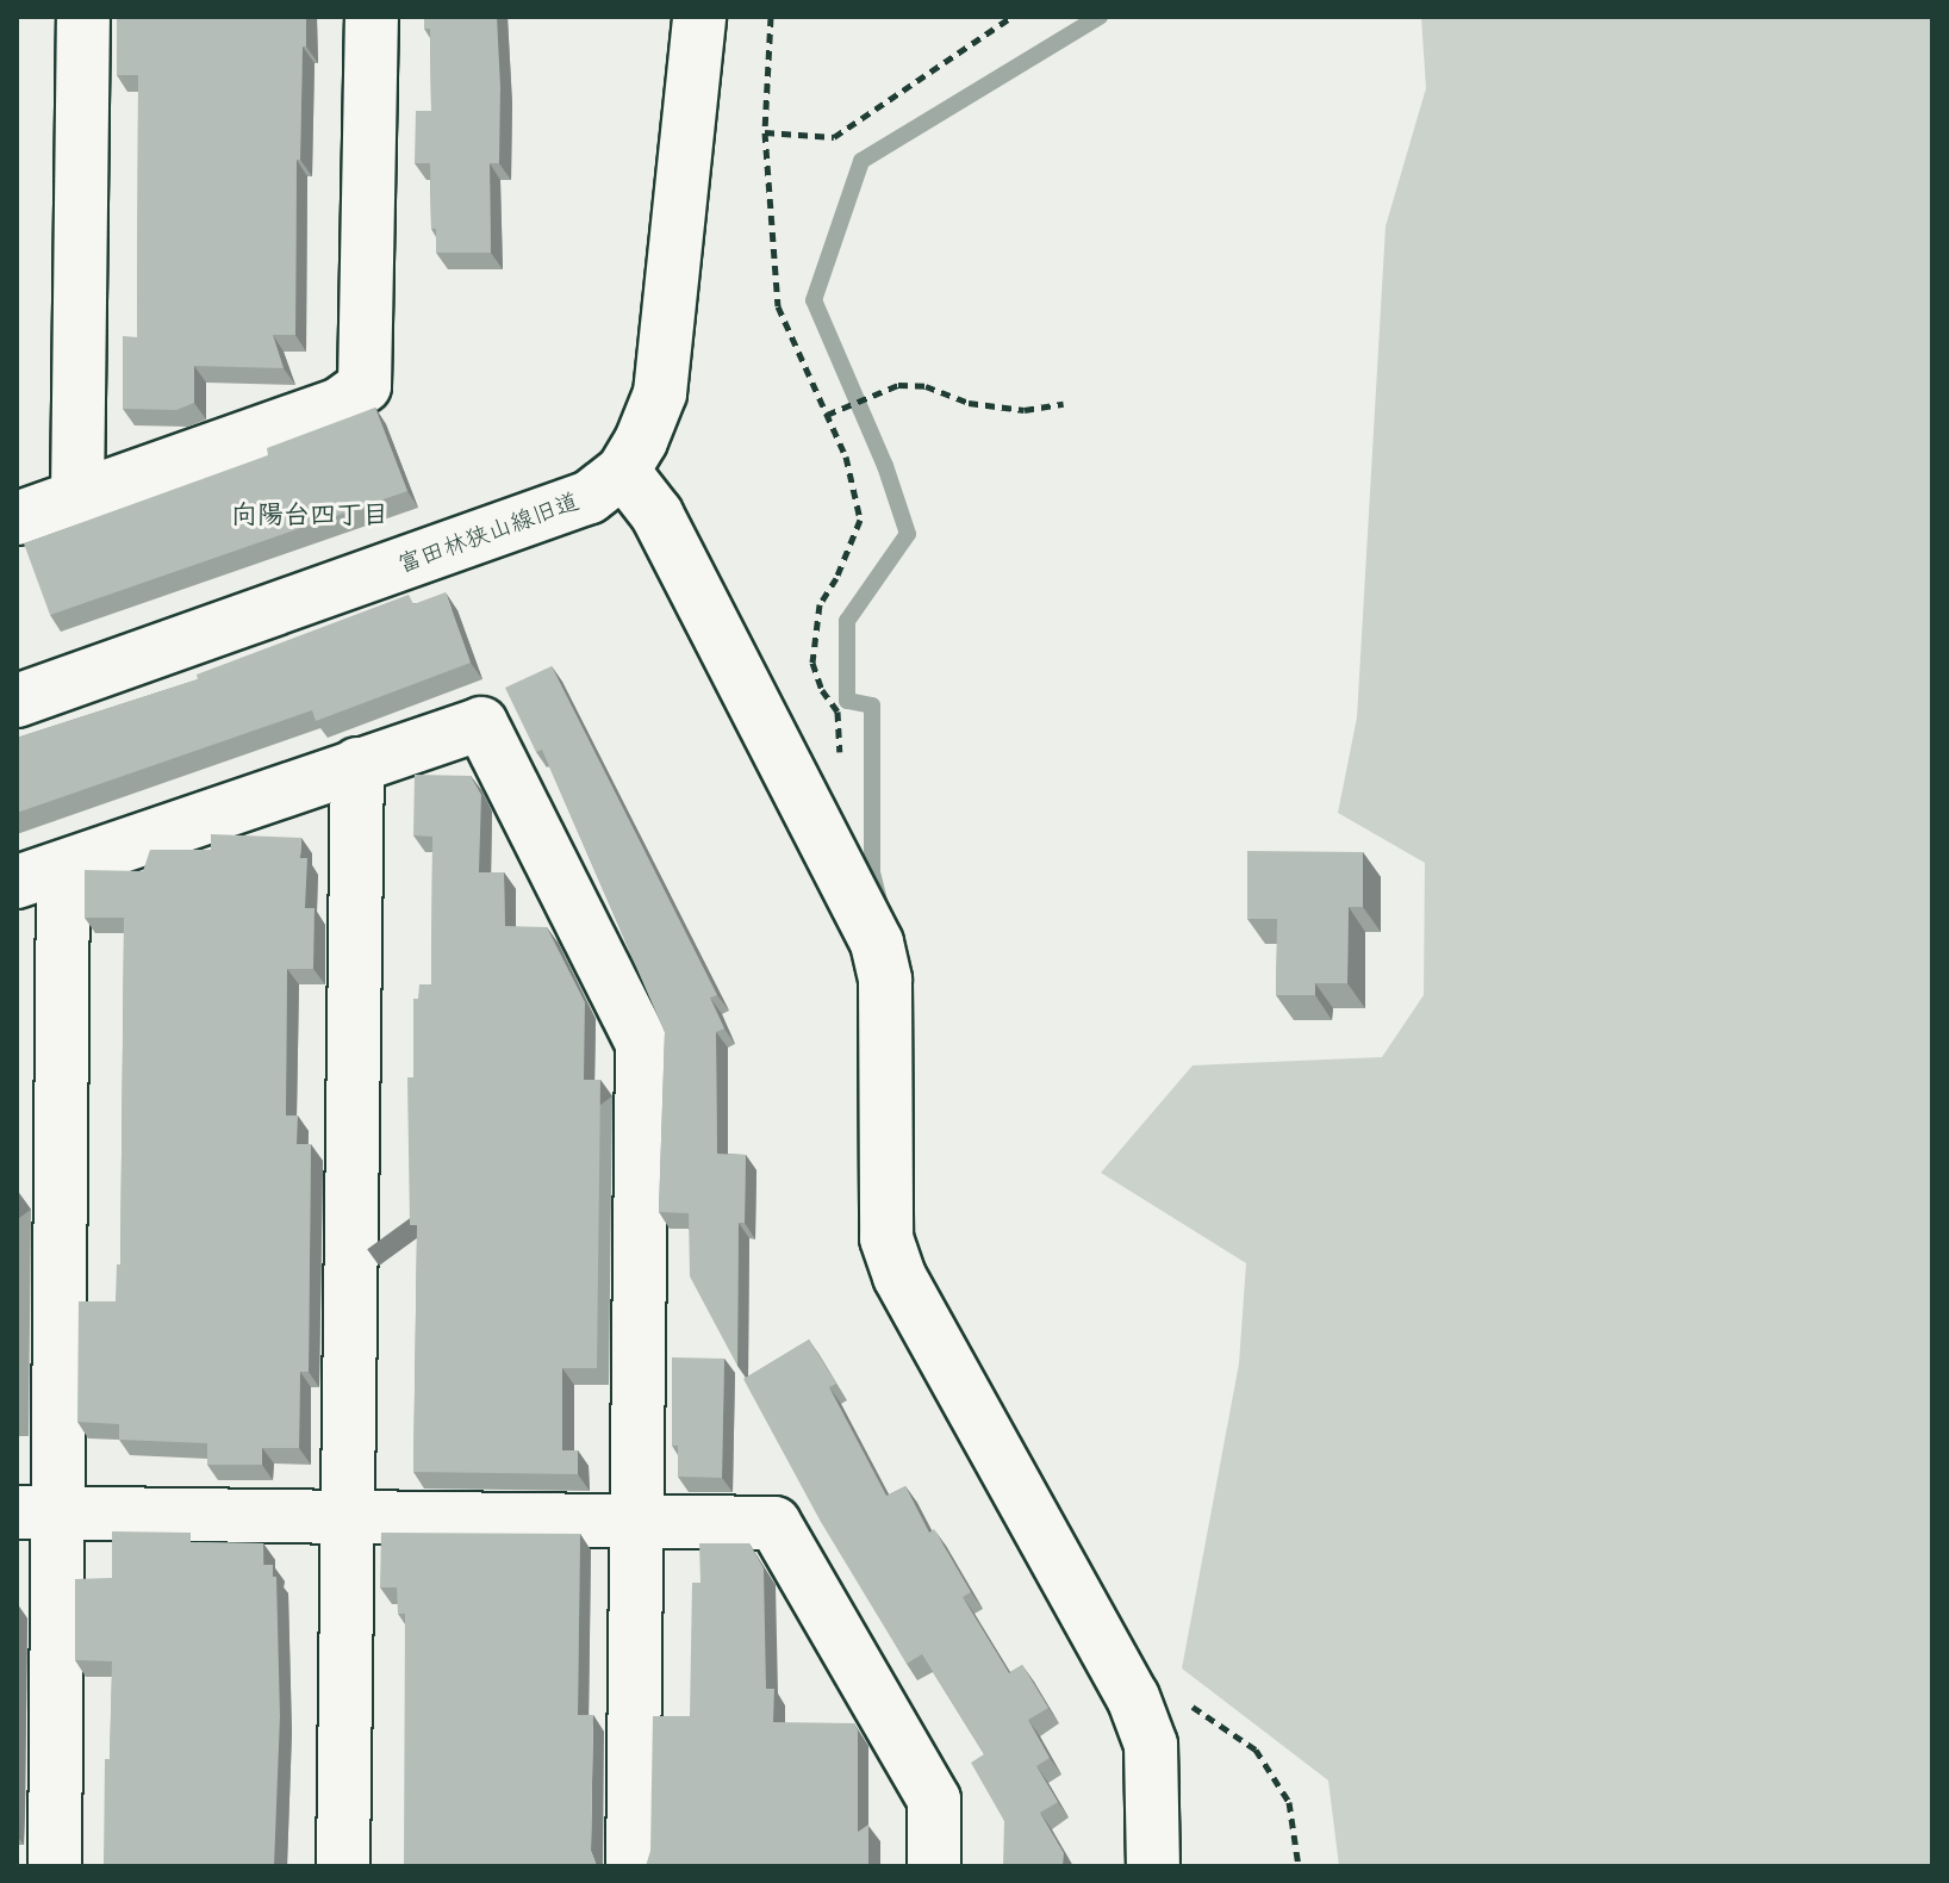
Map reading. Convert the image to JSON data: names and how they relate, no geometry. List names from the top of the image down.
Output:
{
  "streets": {
    "street": ["富田林狭山線旧道"]
  },
  "districts": ["向陽台四丁目"]
}
